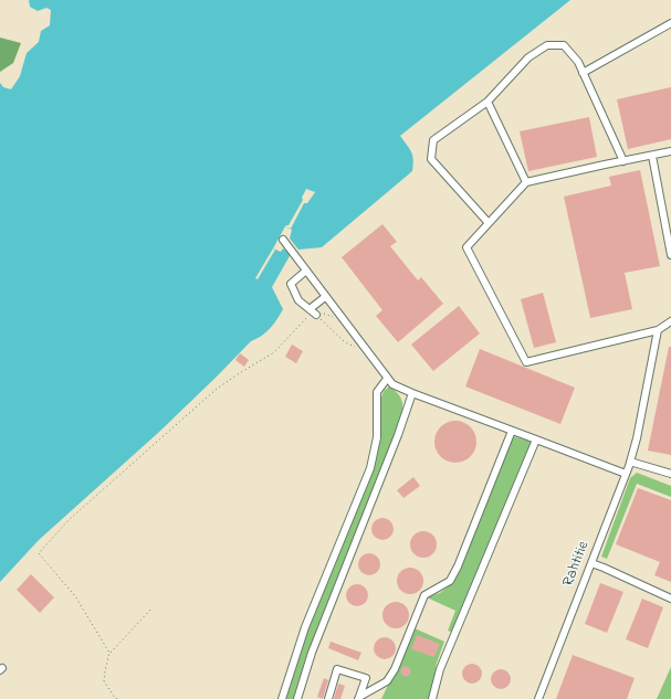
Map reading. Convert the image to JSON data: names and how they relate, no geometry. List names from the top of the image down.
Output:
{
  "streets": {
    "street": ["Rahtitie"]
  }
}
